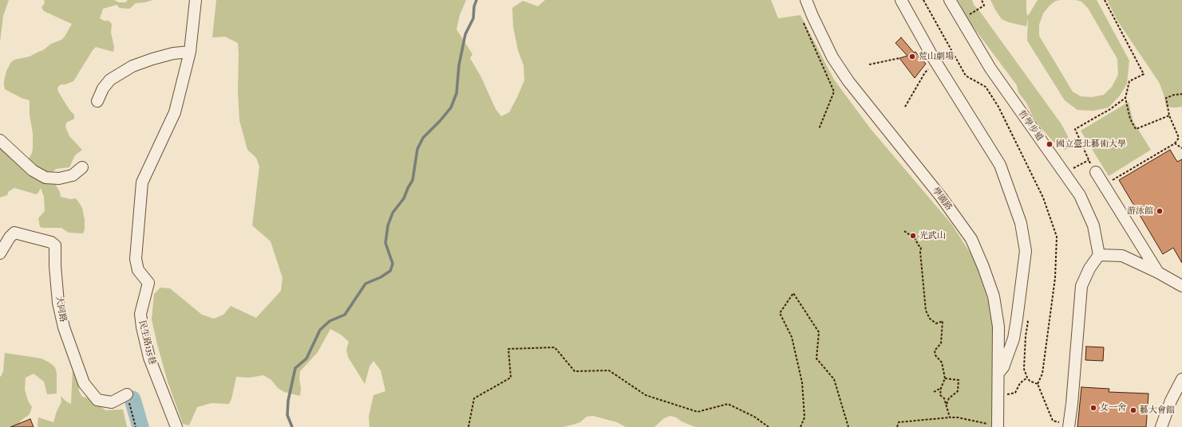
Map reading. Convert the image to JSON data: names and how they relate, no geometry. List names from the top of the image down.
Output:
{
  "streets": {
    "street": [
      "哲學步道",
      "學園路",
      "大同路",
      "民生路135巷"
    ]
  },
  "places": [
    "荒山劇場",
    "國立臺北藝術大學",
    "游泳館",
    "光武山",
    "女一舍",
    "藝大會館"
  ]
}
